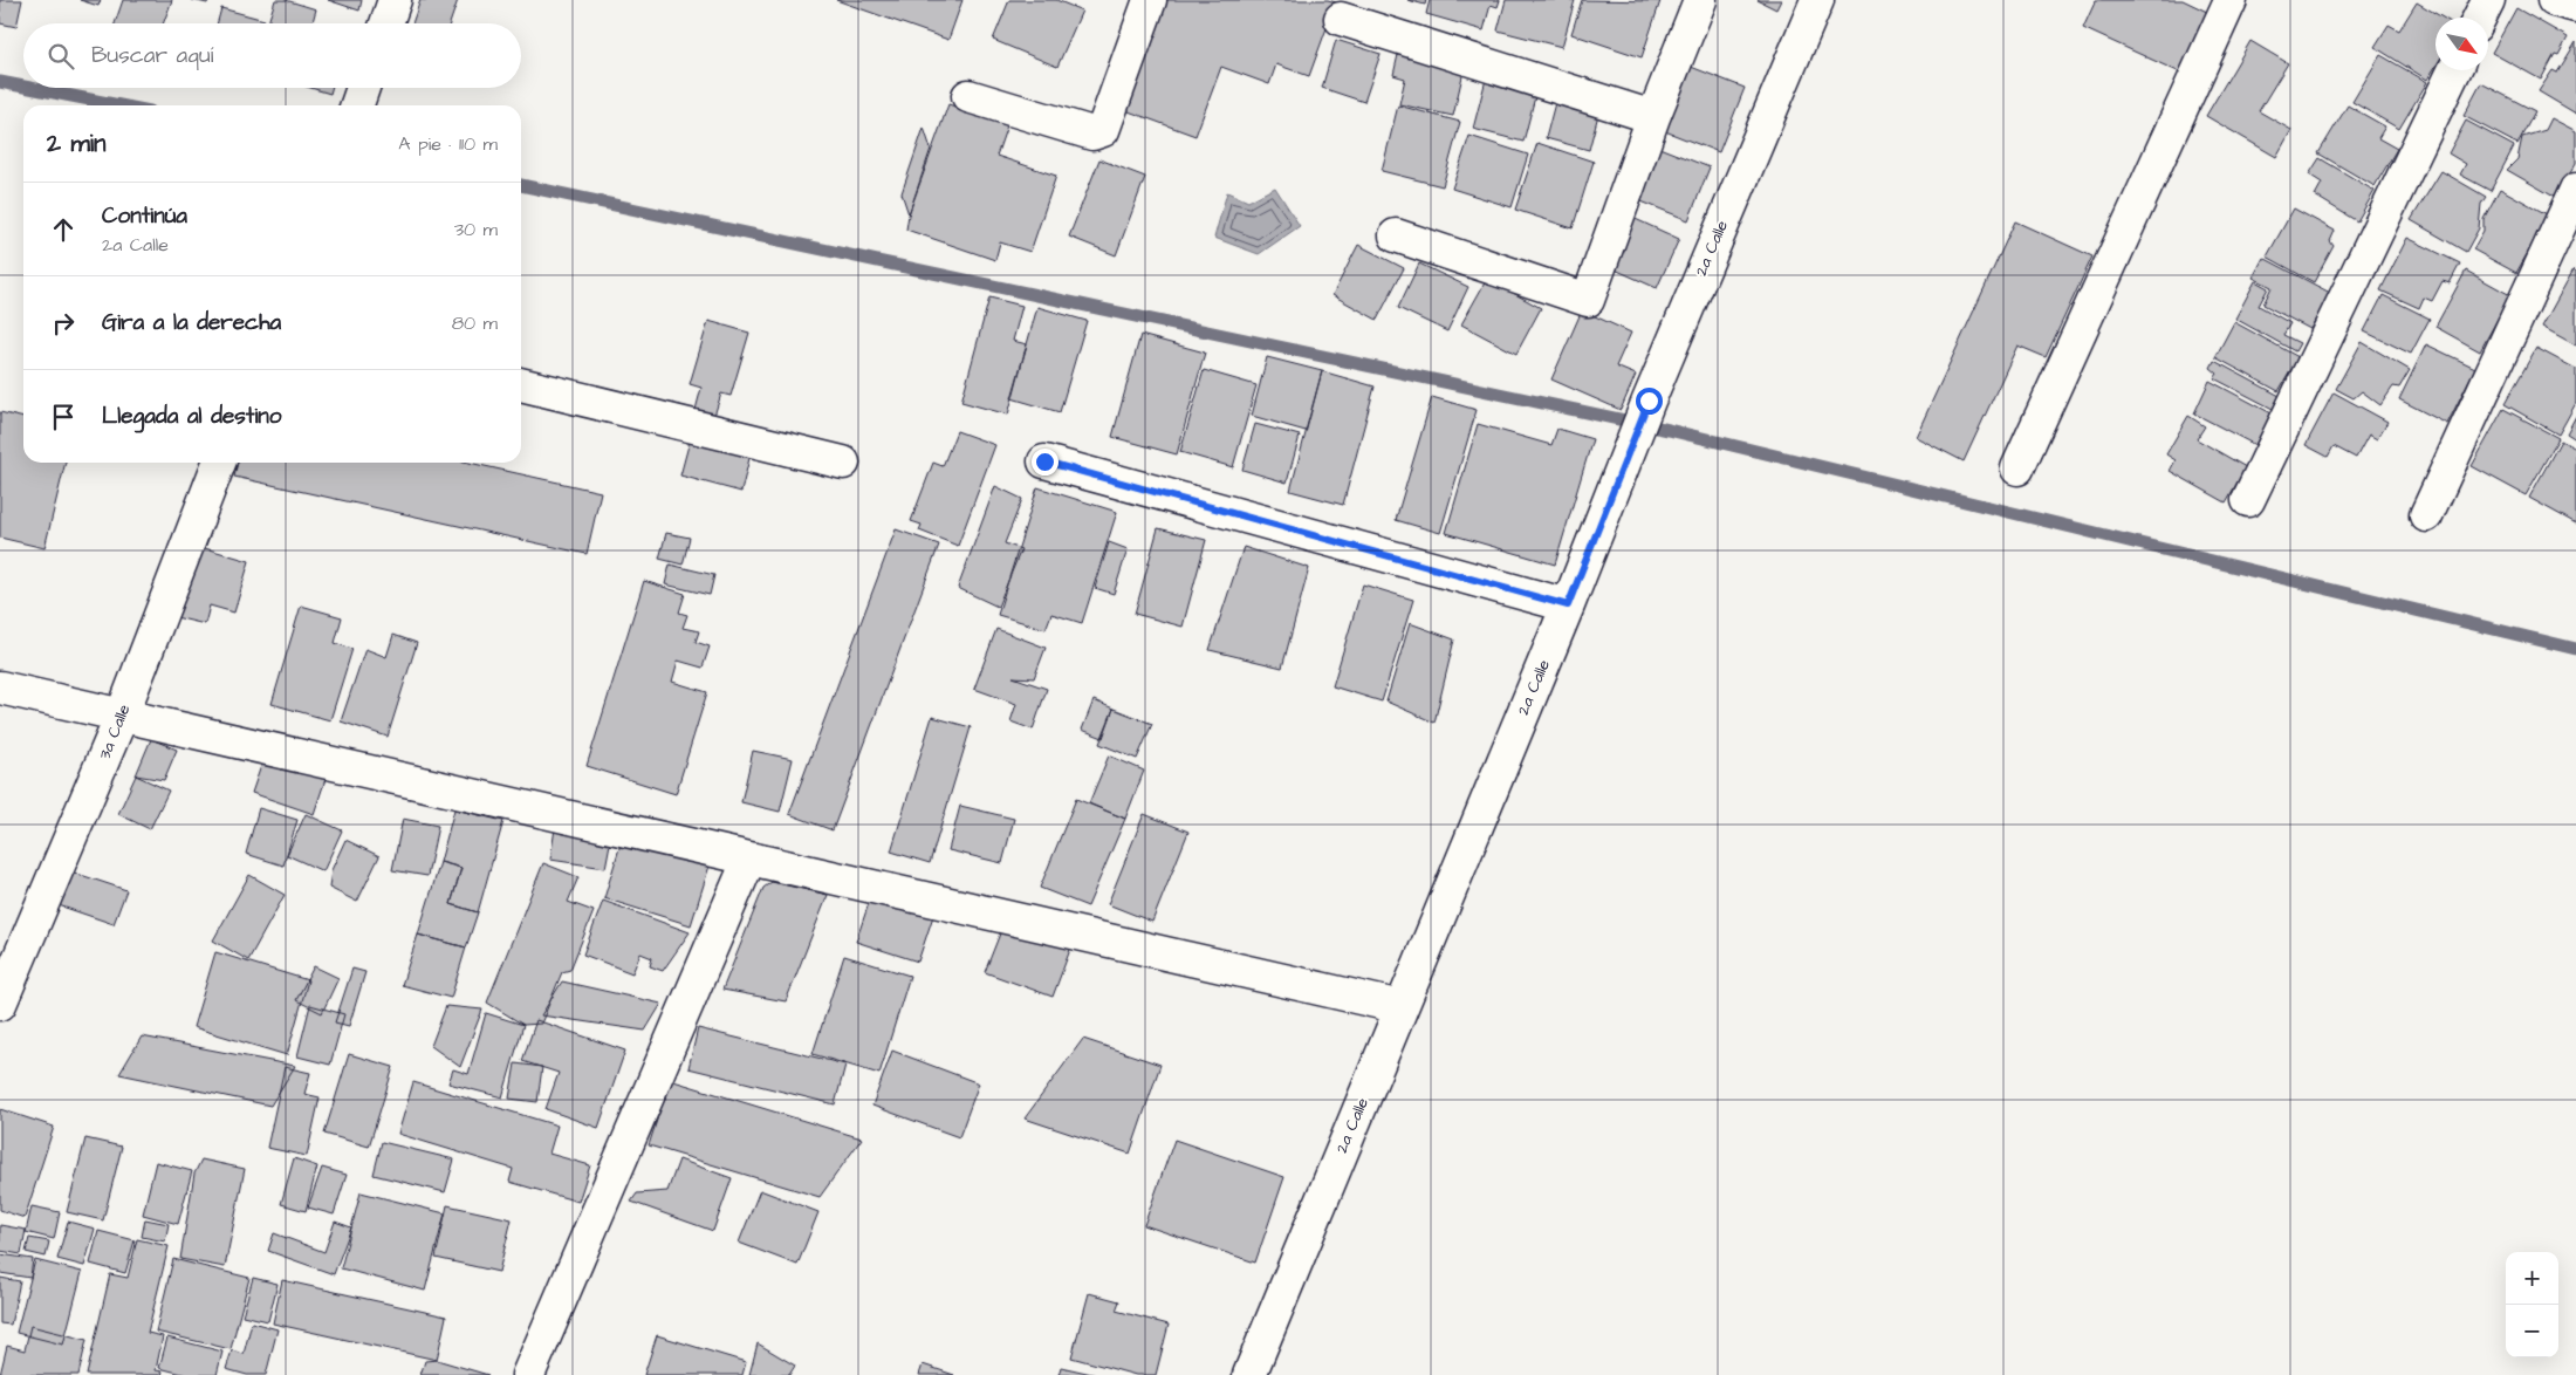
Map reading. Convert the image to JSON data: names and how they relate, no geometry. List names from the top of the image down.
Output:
{
  "streets": {
    "street": ["2a Calle", "3a Calle"]
  },
  "north": "bottom right",
  "page": {
    "search": "Buscar aquí",
    "heading": ["2 min", "A pie · 110 m"],
    "list": [
      ["Continúa", "2a Calle", "30 m"],
      ["Gira a la derecha", "80 m"],
      "Llegada al destino"
    ],
    "map_buttons": ["+", "−"]
  }
}
